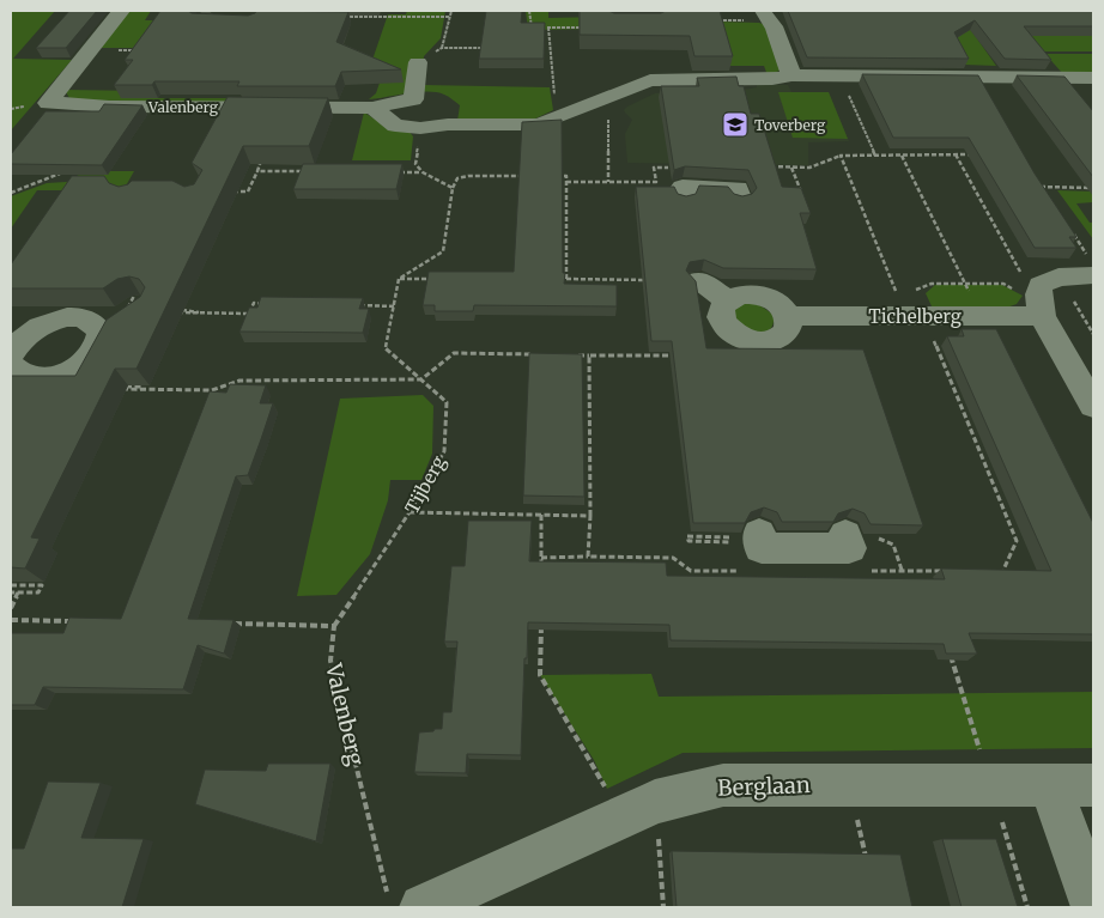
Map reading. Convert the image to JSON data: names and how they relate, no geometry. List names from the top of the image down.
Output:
{
  "streets": {
    "street": ["Valenberg", "Tichelberg", "Berglaan"],
    "path": ["Tijberg"]
  },
  "crossings": [
    ["Valenberg", "Tijberg"],
    ["Valenberg", "Berglaan"]
  ],
  "places": {
    "school or university": ["Toverberg"]
  }
}
